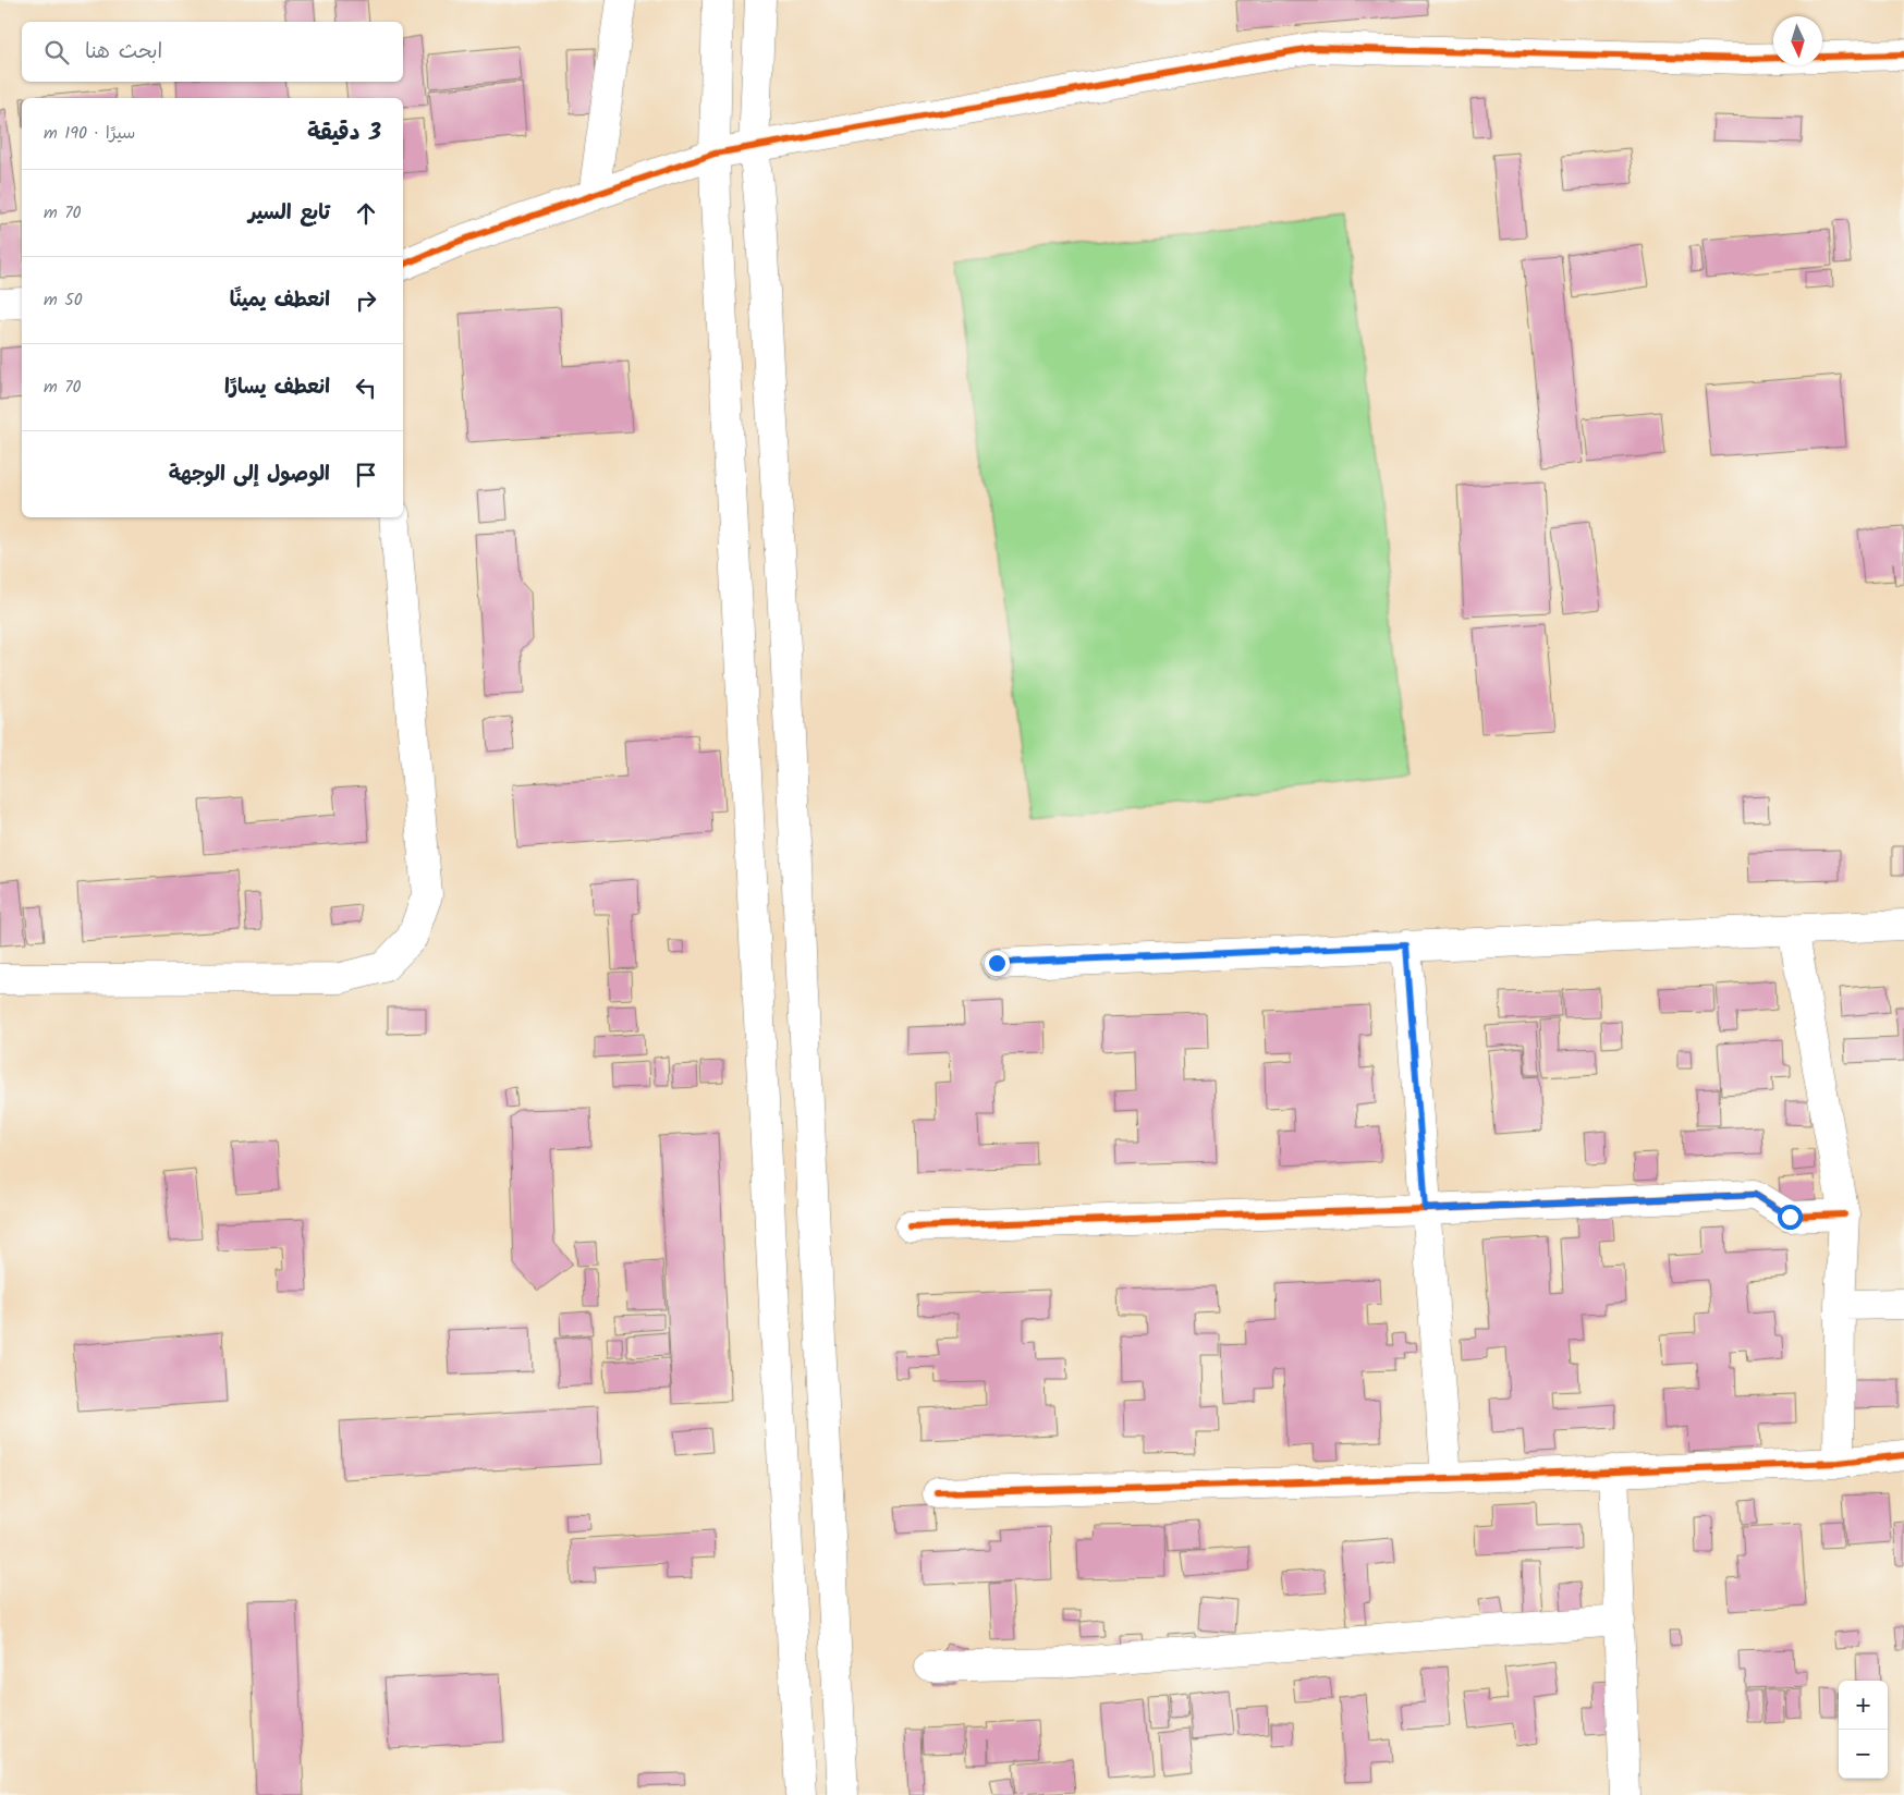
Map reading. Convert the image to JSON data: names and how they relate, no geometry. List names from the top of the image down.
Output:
{
  "north": "bottom",
  "page": {
    "search": "ابحث هنا",
    "heading": ["3 دقيقة", "سيرًا · 190 m"],
    "list": [
      ["تابع السير", "70 m"],
      ["انعطف يمينًا", "50 m"],
      ["انعطف يسارًا", "70 m"],
      "الوصول إلى الوجهة"
    ],
    "map_buttons": ["+", "−"]
  }
}
